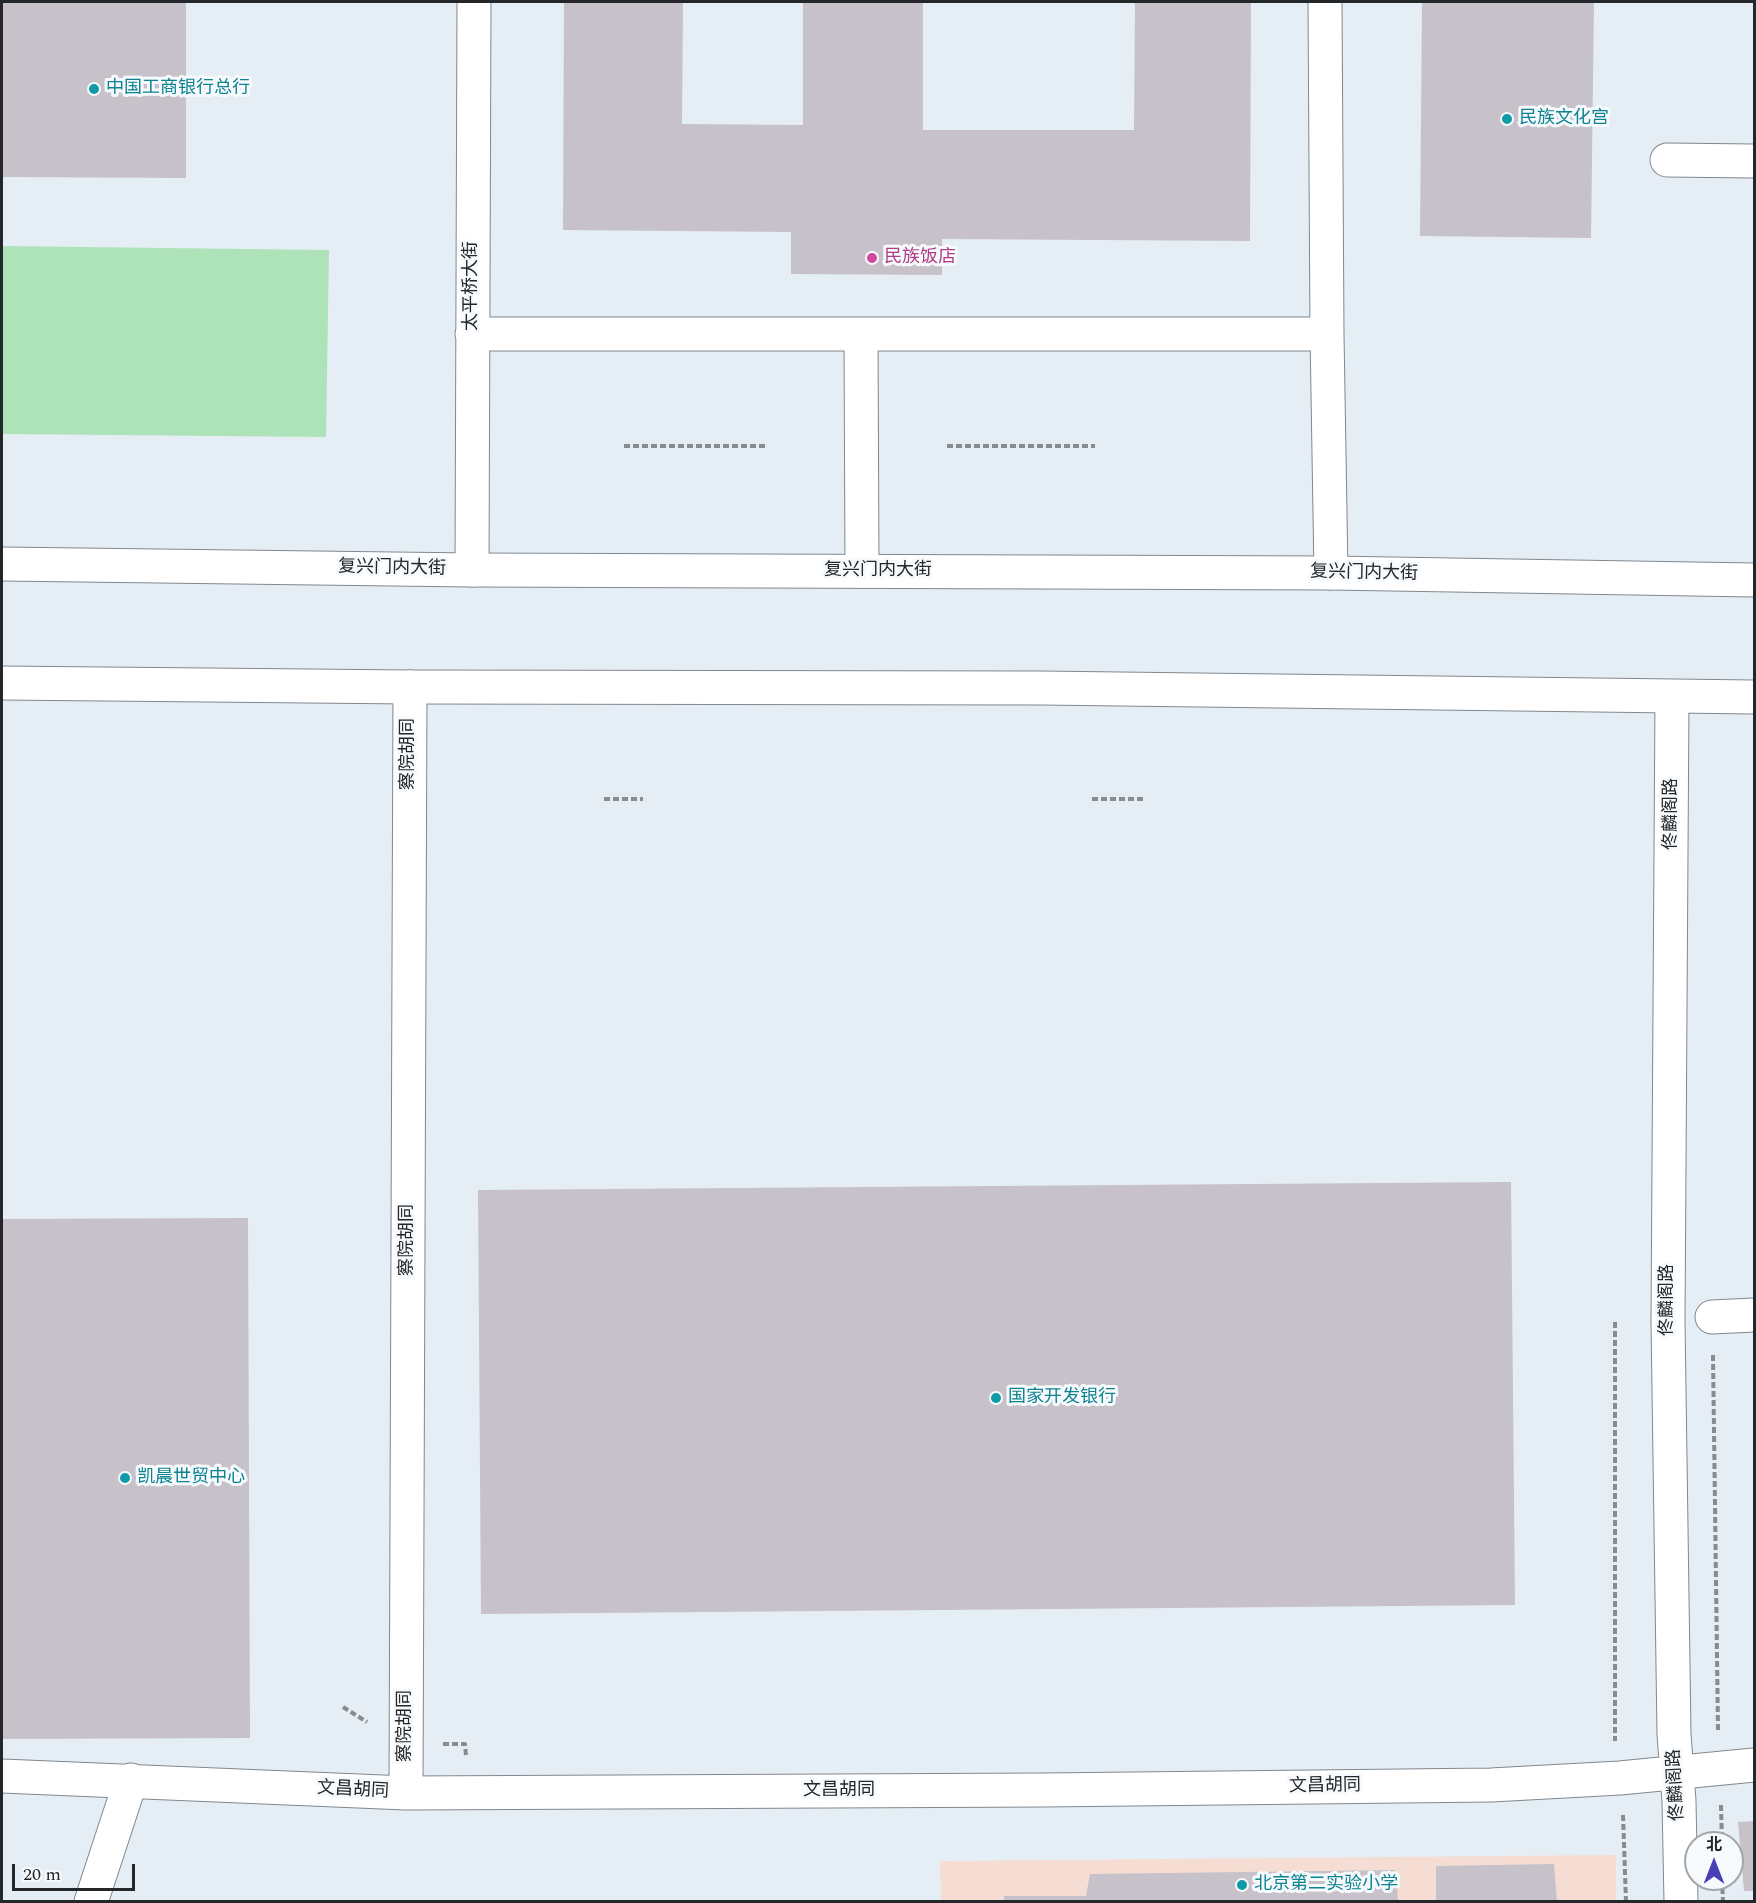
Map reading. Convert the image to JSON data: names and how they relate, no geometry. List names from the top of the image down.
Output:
{
  "streets": {
    "main road": [
      "太平桥大街",
      "复兴门内大街",
      "察院胡同",
      "佟麟阁路",
      "文昌胡同"
    ]
  },
  "crossings": [
    ["太平桥大街", "复兴门内大街"],
    ["察院胡同", "文昌胡同"],
    ["佟麟阁路", "文昌胡同"]
  ],
  "places": [
    "中国工商银行总行",
    "民族文化宫",
    "民族饭店",
    "国家开发银行",
    "凯晨世贸中心",
    "北京第二实验小学"
  ],
  "scale_bar": "20 m",
  "north": "top"
}
